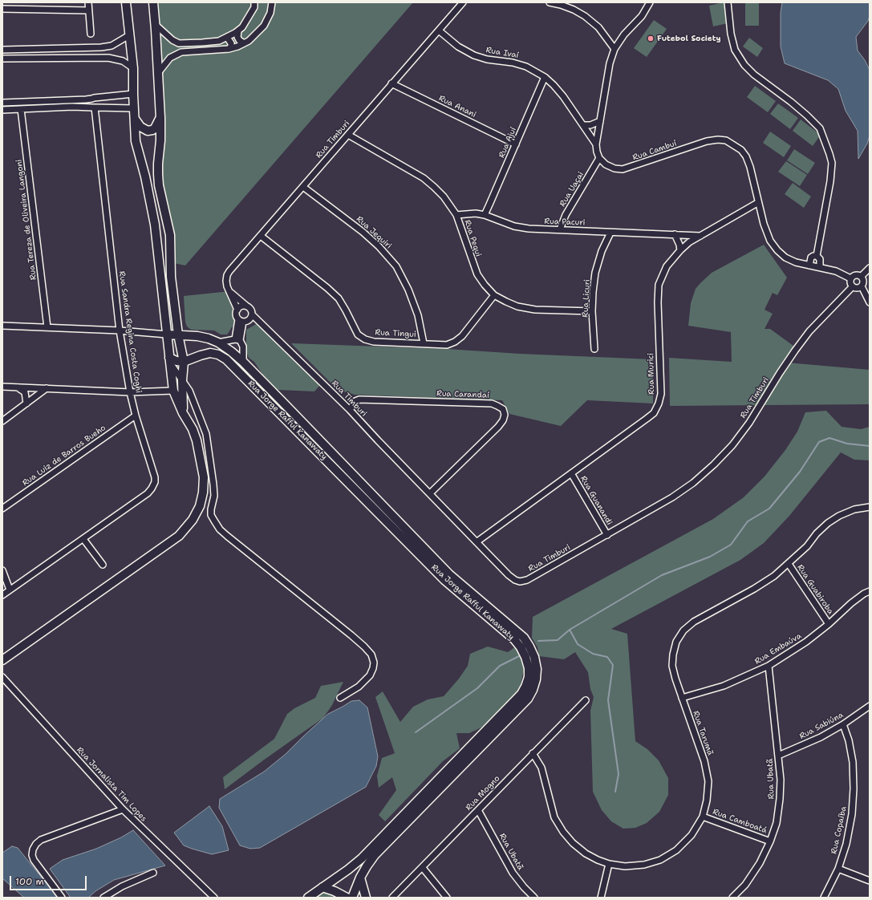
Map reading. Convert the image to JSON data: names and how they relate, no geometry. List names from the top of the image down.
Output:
{
  "streets": {
    "main road": ["Rua Jorge Rafful Kanawaty"],
    "street": [
      "Rua Ivaí",
      "Rua Anani",
      "Rua Timburi",
      "Rua Ajuí",
      "Rua Cambuí",
      "Rua Uaçai",
      "Rua Tereza de Oliveira Langoni",
      "Rua Pacuri",
      "Rua Jequiri",
      "Rua Pequi",
      "Rua Licuri",
      "Rua Sandra Regina Costa Coghi",
      "Rua Tingui",
      "Rua Murici",
      "Rua Carandaí",
      "Rua Luiz de Barros Bueho",
      "Rua Guanandi",
      "Rua Guabiroba",
      "Rua Embaúva",
      "Rua Sabiúna",
      "Rua Tarumã",
      "Rua Ubatã",
      "Rua Jornalista Tim Lopes",
      "Rua Mogno",
      "Rua Camboatá",
      "Rua Copaíba"
    ]
  },
  "crossings": [
    ["Rua Ivaí", "Rua Timburi"],
    ["Rua Ivaí", "Rua Ajuí"],
    ["Rua Anani", "Rua Timburi"],
    ["Rua Anani", "Rua Ajuí"],
    ["Rua Timburi", "Rua Jequiri"],
    ["Rua Timburi", "Rua Pequi"],
    ["Rua Timburi", "Rua Tingui"],
    ["Rua Timburi", "Rua Murici"],
    ["Rua Timburi", "Rua Carandaí"],
    ["Rua Timburi", "Rua Guanandi"],
    ["Rua Ajuí", "Rua Pacuri"],
    ["Rua Cambuí", "Rua Uaçai"],
    ["Rua Cambuí", "Rua Murici"],
    ["Rua Uaçai", "Rua Pacuri"],
    ["Rua Pacuri", "Rua Pequi"],
    ["Rua Pacuri", "Rua Licuri"],
    ["Rua Pacuri", "Rua Murici"],
    ["Rua Jequiri", "Rua Tingui"],
    ["Rua Pequi", "Rua Licuri"],
    ["Rua Pequi", "Rua Tingui"],
    ["Rua Sandra Regina Costa Coghi", "Rua Luiz de Barros Bueho"],
    ["Rua Murici", "Rua Guanandi"],
    ["Rua Guabiroba", "Rua Embaúva"],
    ["Rua Guabiroba", "Rua Tarumã"],
    ["Rua Embaúva", "Rua Tarumã"],
    ["Rua Embaúva", "Rua Ubatã"],
    ["Rua Sabiúna", "Rua Ubatã"],
    ["Rua Sabiúna", "Rua Copaíba"],
    ["Rua Tarumã", "Rua Mogno"],
    ["Rua Tarumã", "Rua Camboatá"],
    ["Rua Ubatã", "Rua Mogno"],
    ["Rua Ubatã", "Rua Camboatá"]
  ],
  "places": ["Futebol Society"],
  "scale_bar": "100 m"
}
